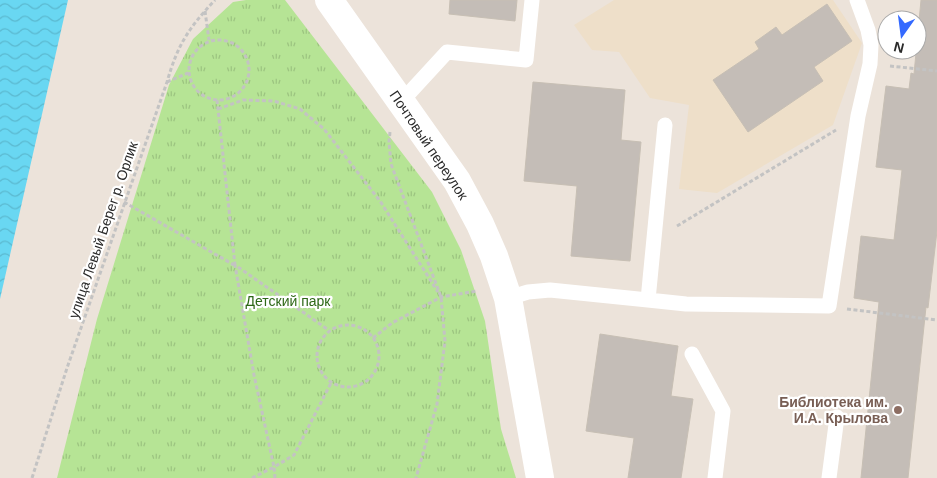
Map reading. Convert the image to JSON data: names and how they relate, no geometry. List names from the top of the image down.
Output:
{
  "streets": {
    "street": ["Почтовый переулок"],
    "path": ["улица Левый Берег р. Орлик"]
  },
  "parks": ["Детский парк"],
  "places": ["Библиотека им. И.А. Крылова"],
  "north": "bottom"
}
